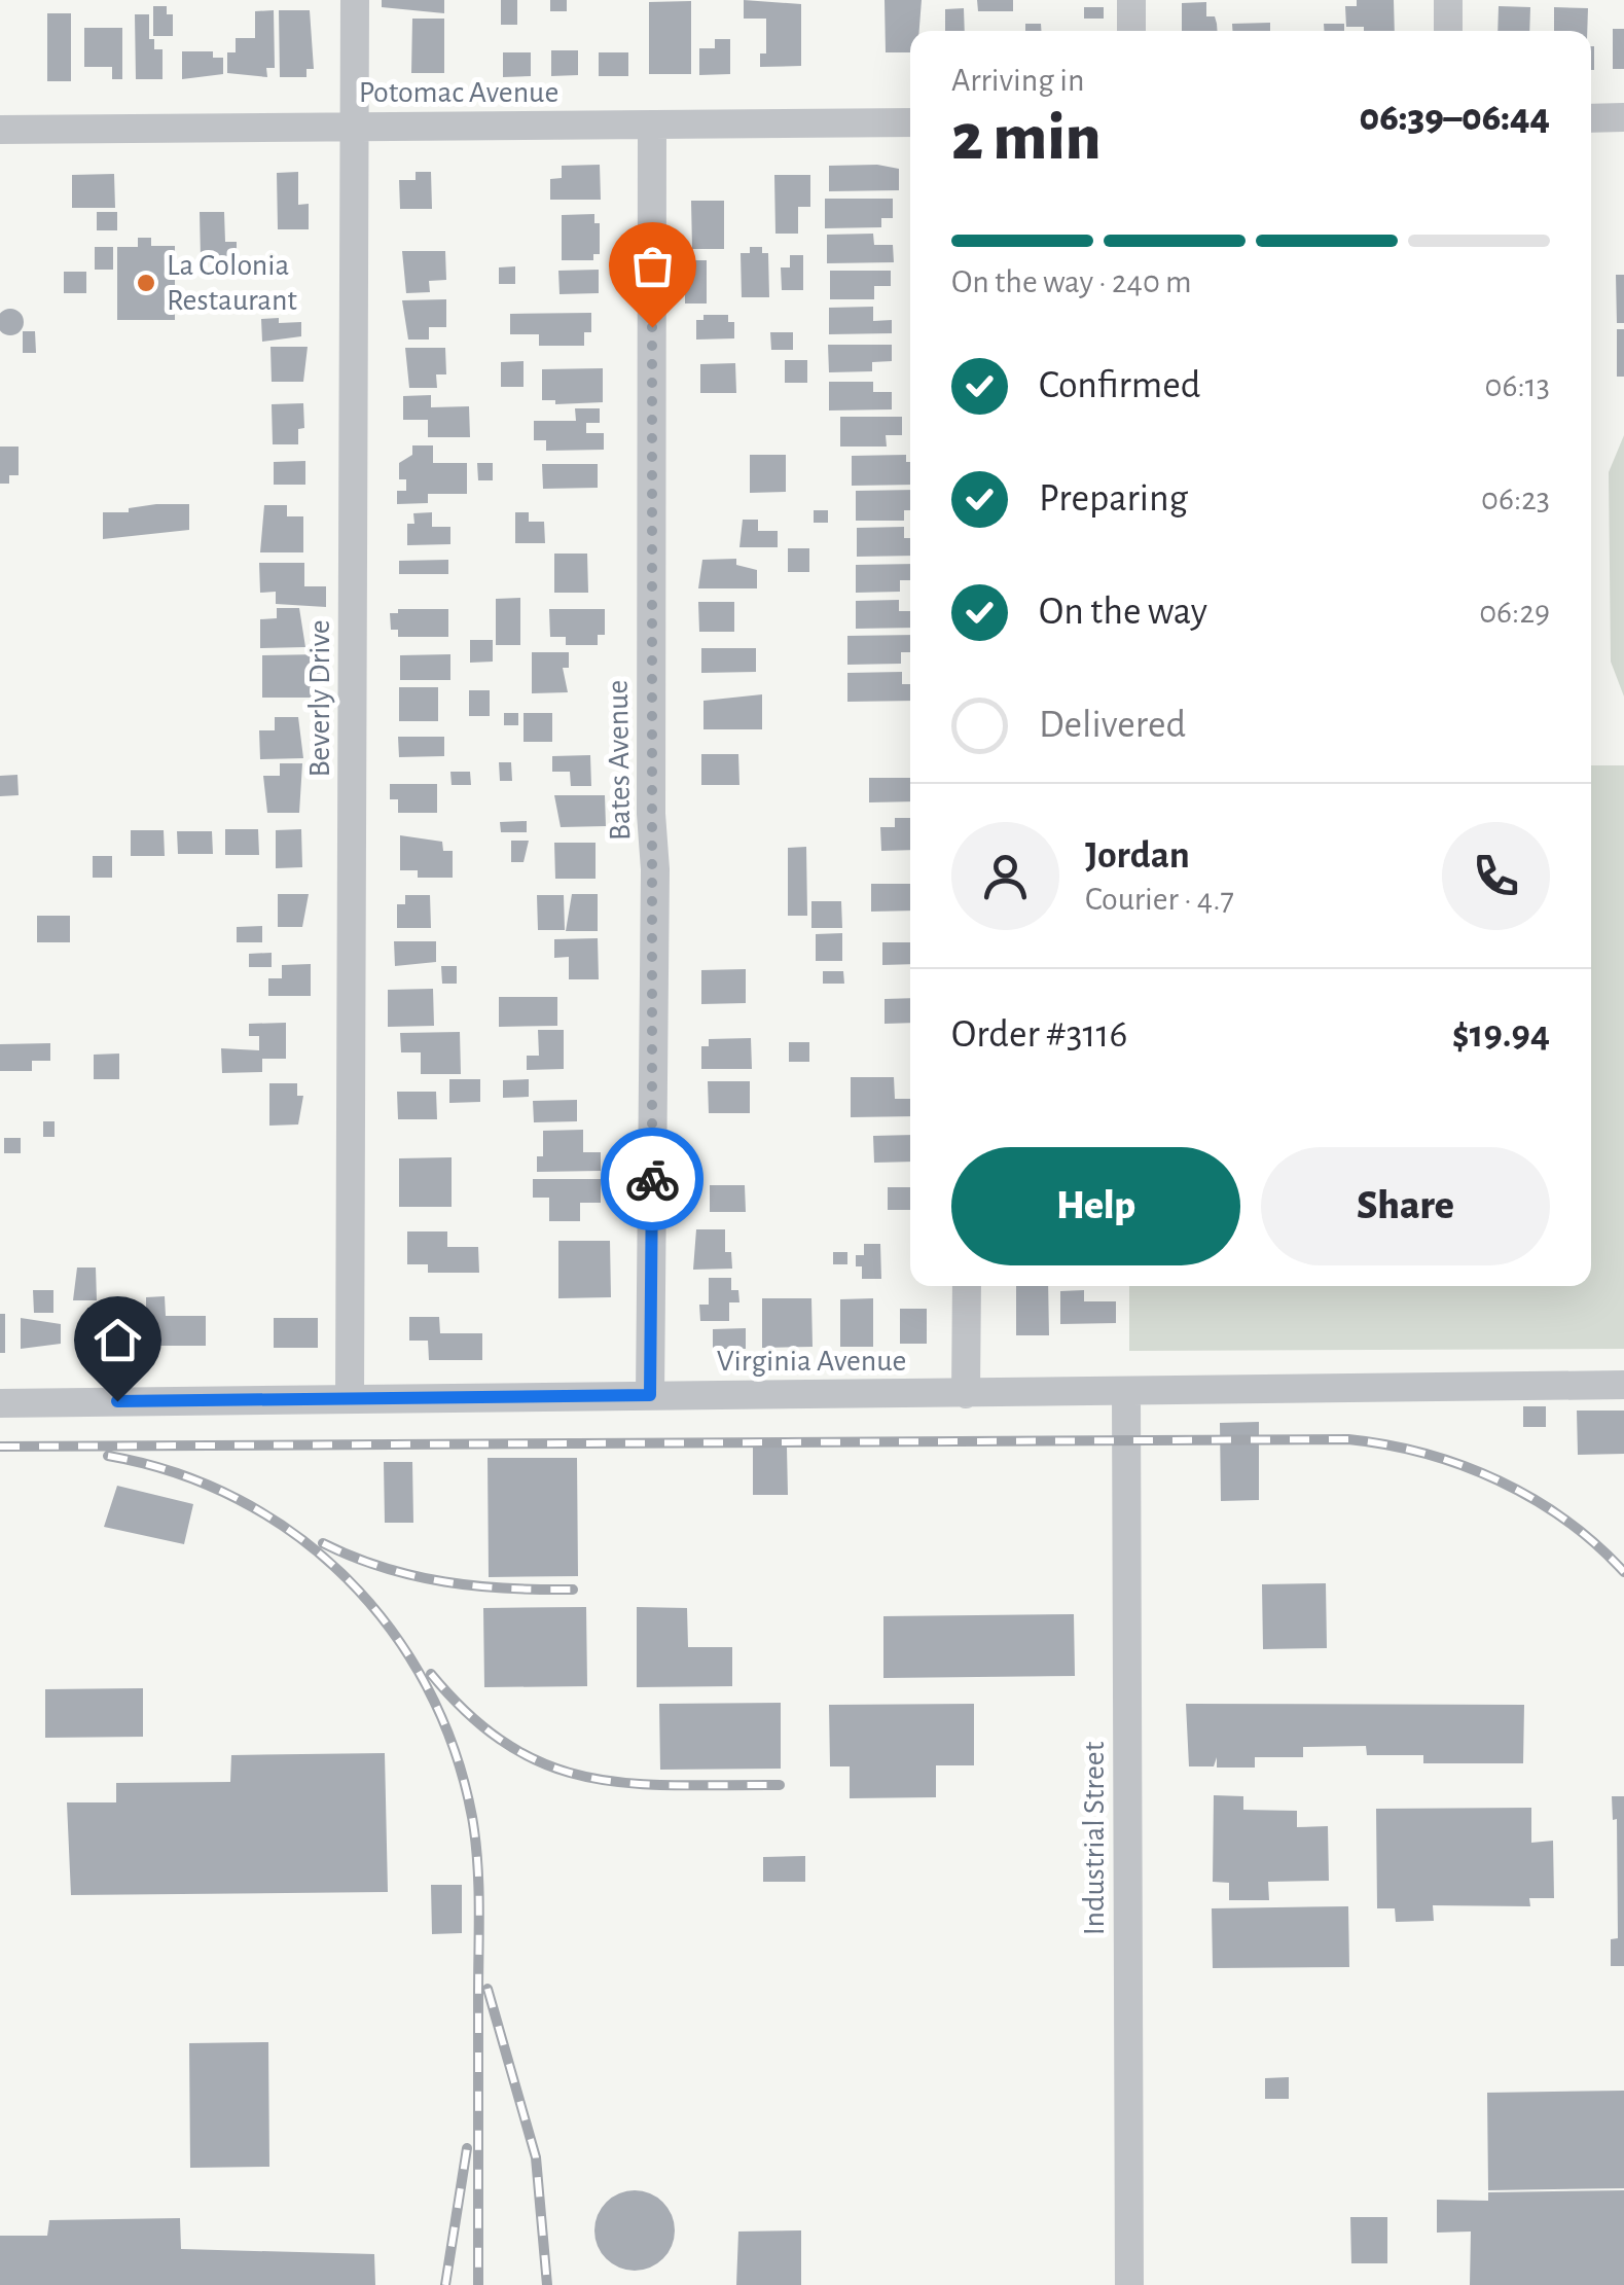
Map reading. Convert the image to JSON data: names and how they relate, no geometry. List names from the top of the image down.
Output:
{
  "streets": {
    "street": [
      "Potomac Avenue",
      "Beverly Drive",
      "Bates Avenue",
      "Virginia Avenue",
      "Industrial Street"
    ]
  },
  "crossings": [
    ["Potomac Avenue", "Beverly Drive"],
    ["Potomac Avenue", "Bates Avenue"],
    ["Beverly Drive", "Virginia Avenue"],
    ["Bates Avenue", "Virginia Avenue"],
    ["Virginia Avenue", "Industrial Street"]
  ],
  "places": ["La Colonia Restaurant"],
  "page": {
    "heading": ["2 min", "Arriving in", "06:39–06:44"],
    "panel": [
      "Jordan",
      "Courier · 4.7",
      "Order #3116",
      "$19.94"
    ],
    "bar": "On the way · 240 m",
    "list": [
      ["Confirmed", "06:13"],
      ["Preparing", "06:23"],
      ["On the way", "06:29"],
      "Delivered"
    ],
    "buttons": ["Help", "Share"]
  }
}
